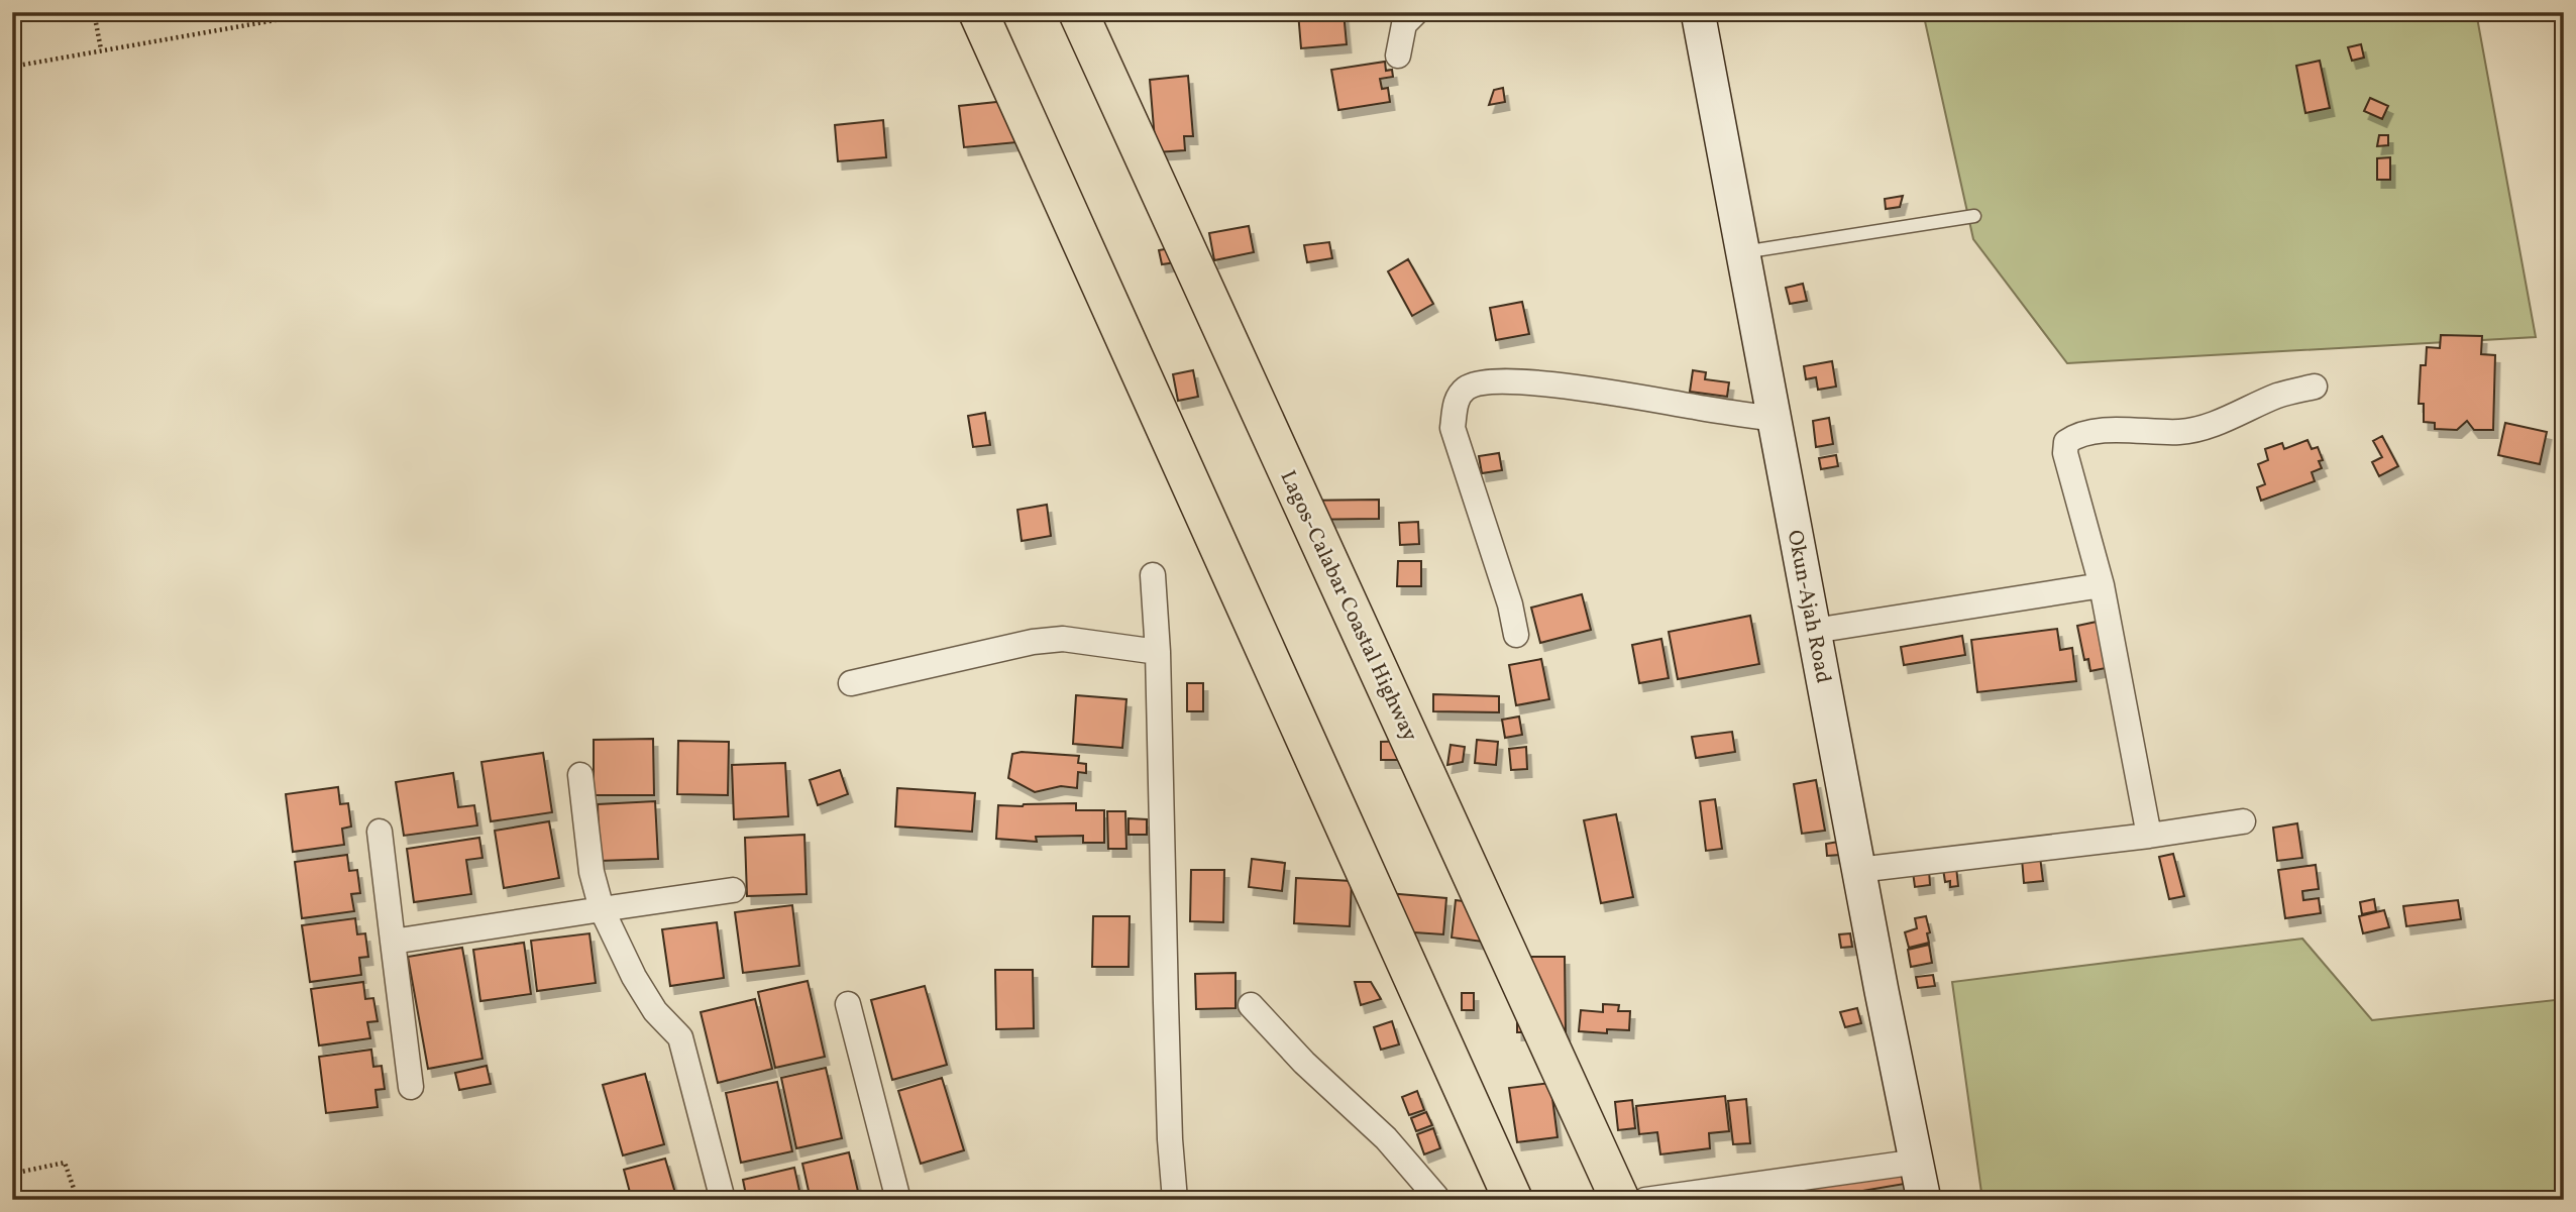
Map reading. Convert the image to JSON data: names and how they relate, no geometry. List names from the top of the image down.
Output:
{
  "streets": {
    "highway": ["Lagos-Calabar Coastal Highway"],
    "street": ["Okun-Ajah Road"]
  }
}
